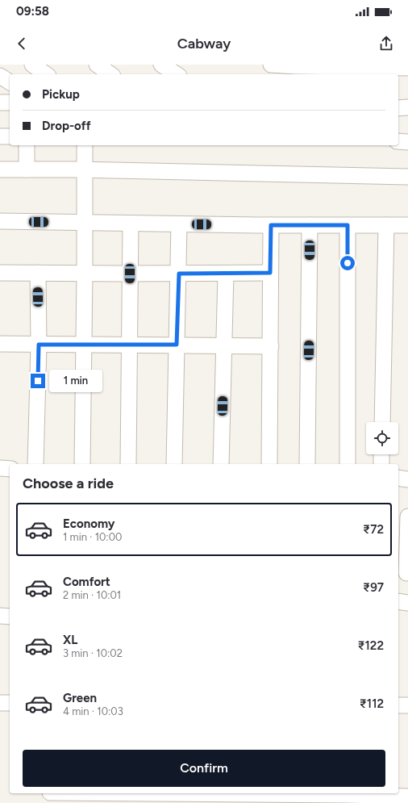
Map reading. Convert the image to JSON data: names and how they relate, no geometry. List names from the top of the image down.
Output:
{
  "page": {
    "status": "09:58",
    "header": "Cabway",
    "banner": ["Pickup", "Drop-off"],
    "bubble": "1 min",
    "heading": "Choose a ride",
    "list": [
      {
        "name": "Economy",
        "note": "1 min · 10:00",
        "value": "₹72"
      },
      {
        "name": "Comfort",
        "note": "2 min · 10:01",
        "value": "₹97"
      },
      {
        "name": "XL",
        "note": "3 min · 10:02",
        "value": "₹122"
      },
      {
        "name": "Green",
        "note": "4 min · 10:03",
        "value": "₹112"
      }
    ],
    "buttons": "Confirm"
  }
}
